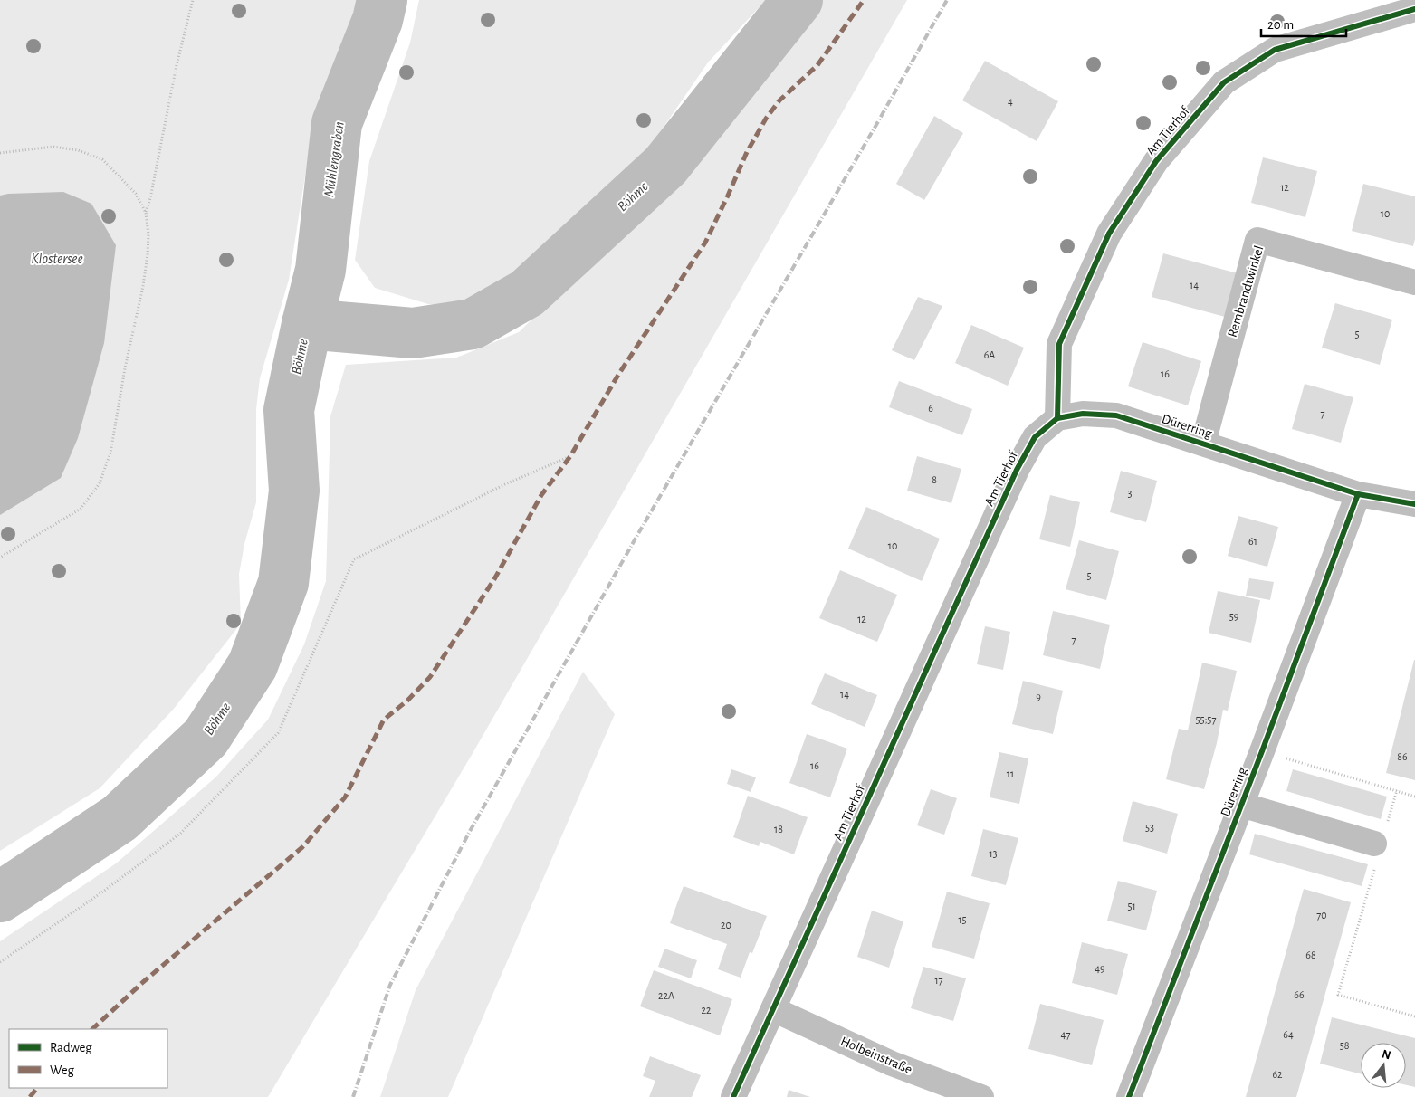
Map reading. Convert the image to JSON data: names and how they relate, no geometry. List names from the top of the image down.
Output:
{
  "streets": {
    "street": [
      "Am Tierhof",
      "Rembrandtwinkel",
      "Dürerring",
      "Holbeinstraße"
    ]
  },
  "crossings": [
    ["Am Tierhof", "Dürerring"],
    ["Am Tierhof", "Holbeinstraße"],
    ["Rembrandtwinkel", "Dürerring"]
  ],
  "water": ["Mühlengraben", "Böhme", "Klostersee"],
  "house_numbers": [
    "4",
    "12",
    "10",
    "14",
    "5",
    "6A",
    "16",
    "6",
    "7",
    "8",
    "3",
    "61",
    "10",
    "5",
    "59",
    "12",
    "7",
    "14",
    "9",
    "55;57",
    "86",
    "16",
    "11",
    "53",
    "18",
    "13",
    "51",
    "70",
    "15",
    "20",
    "68",
    "49",
    "17",
    "66",
    "22A",
    "22",
    "47",
    "64",
    "58",
    "62"
  ],
  "legend": ["Radweg", "Weg"],
  "scale_bar": "20 m",
  "north": "top"
}
